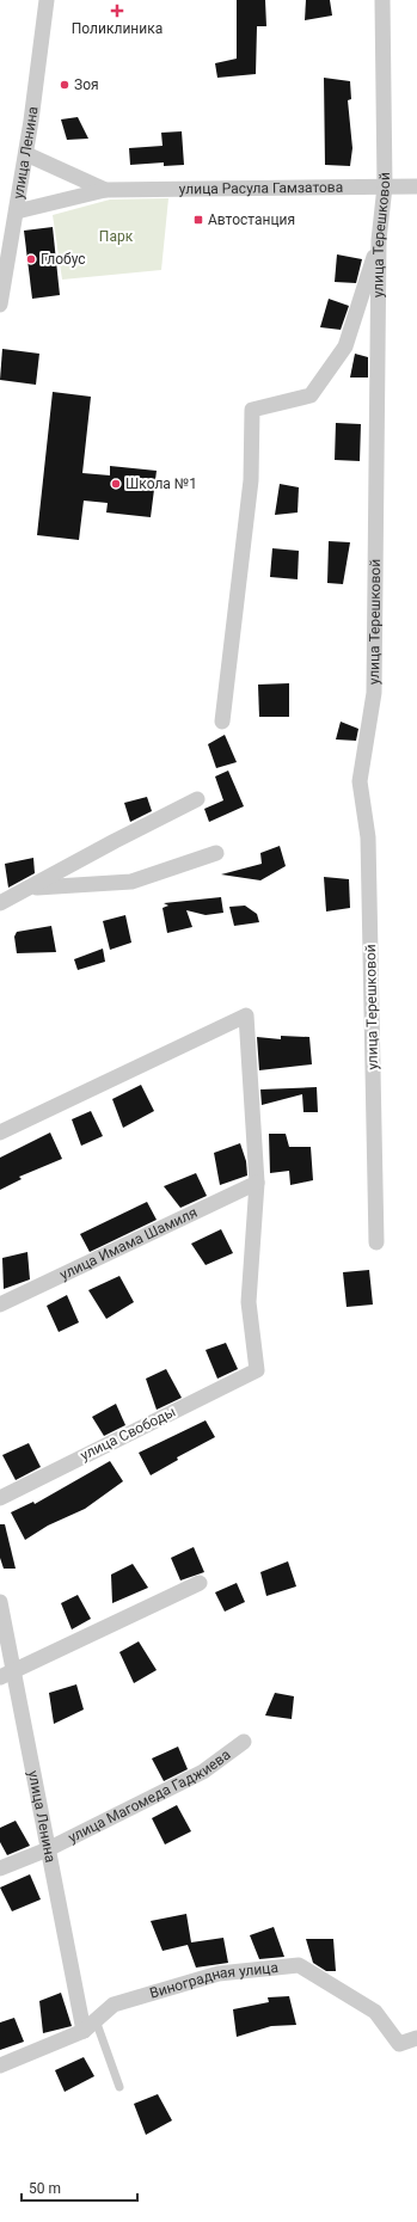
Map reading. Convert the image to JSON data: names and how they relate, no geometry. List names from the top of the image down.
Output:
{
  "streets": {
    "street": [
      "улица Ленина",
      "улица Расула Гамзатова",
      "улица Терешковой",
      "улица Имама Шамиля",
      "улица Свободы",
      "улица Магомеда Гаджиева",
      "Виноградная улица"
    ]
  },
  "crossings": [
    ["улица Ленина", "улица Расула Гамзатова"],
    ["улица Ленина", "улица Магомеда Гаджиева"],
    ["улица Ленина", "Виноградная улица"],
    ["улица Расула Гамзатова", "улица Терешковой"],
    ["улица Имама Шамиля", "улица Свободы"]
  ],
  "parks": ["Парк"],
  "places": {
    "health": ["Поликлиника"],
    "other": ["Зоя", "Глобус", "Школа №1"],
    "transit": ["Автостанция"]
  },
  "scale_bar": "50 m"
}
